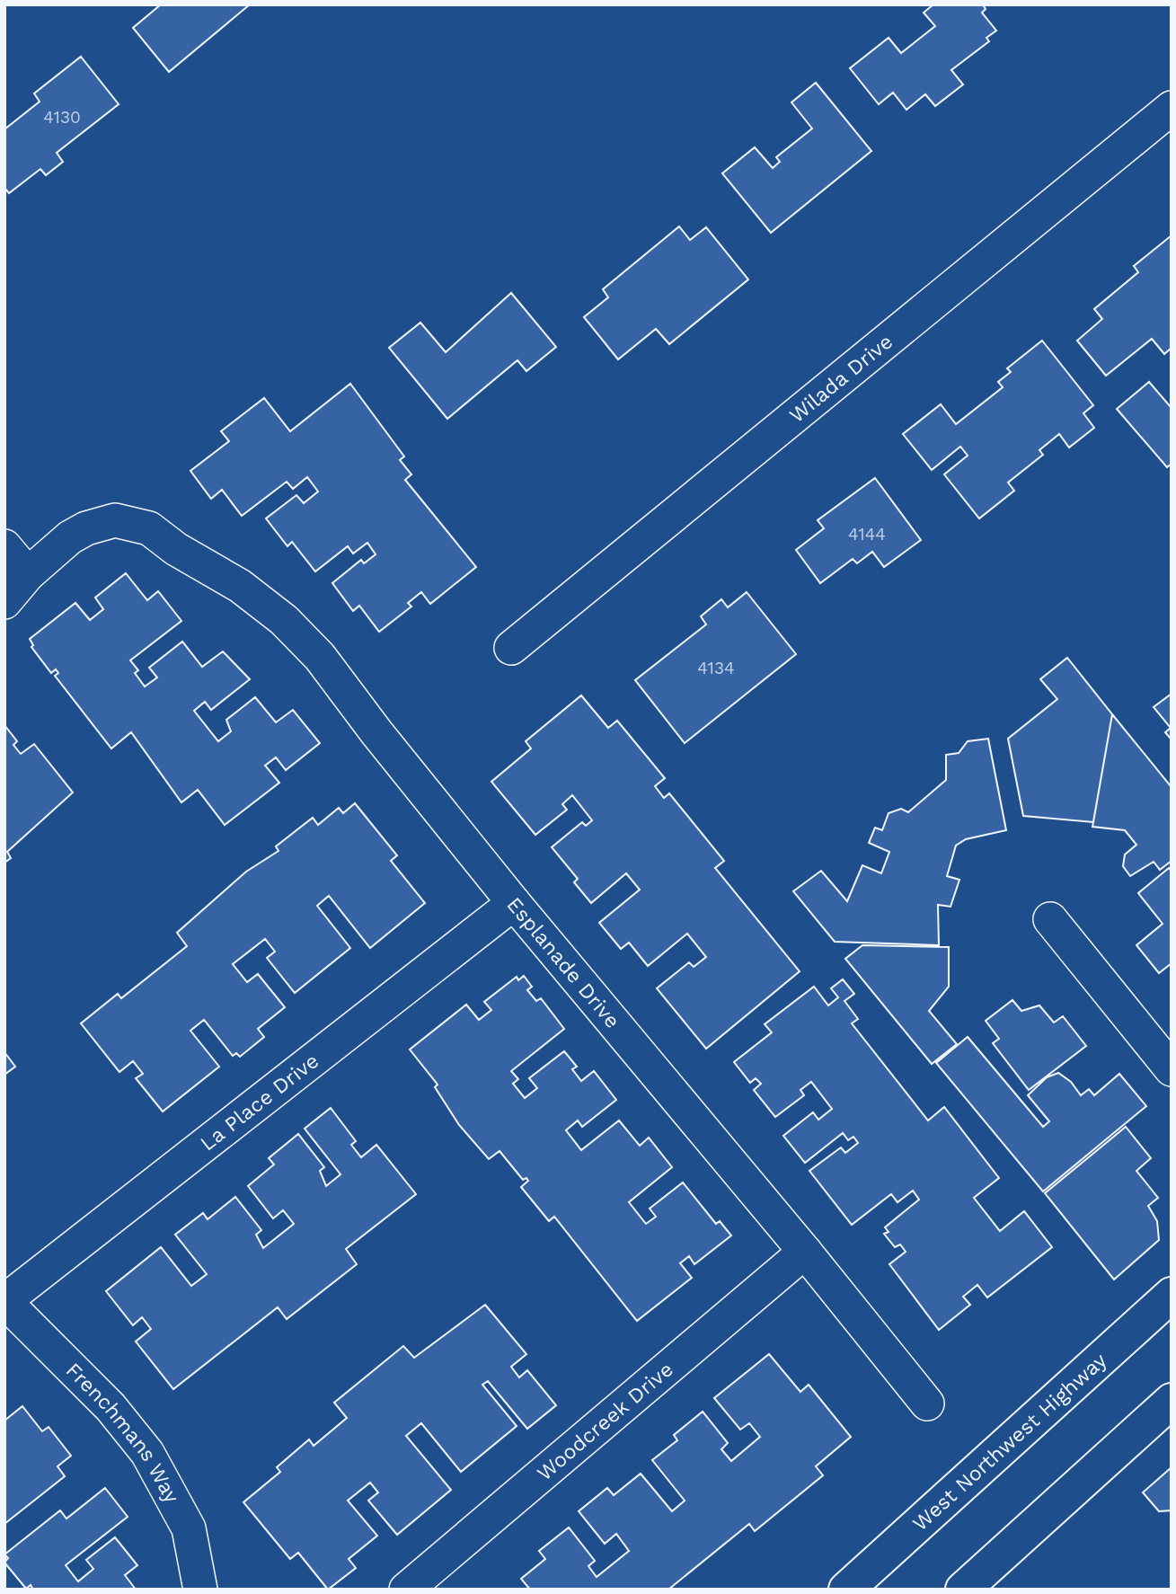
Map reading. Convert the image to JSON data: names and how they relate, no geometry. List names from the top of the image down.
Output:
{
  "streets": {
    "main road": ["West Northwest Highway"],
    "street": [
      "Wilada Drive",
      "Esplanade Drive",
      "La Place Drive",
      "Woodcreek Drive",
      "Frenchmans Way"
    ]
  },
  "crossings": [
    ["Esplanade Drive", "La Place Drive"],
    ["Esplanade Drive", "Woodcreek Drive"],
    ["La Place Drive", "Frenchmans Way"]
  ],
  "house_numbers": ["4130", "4144", "4134"]
}
